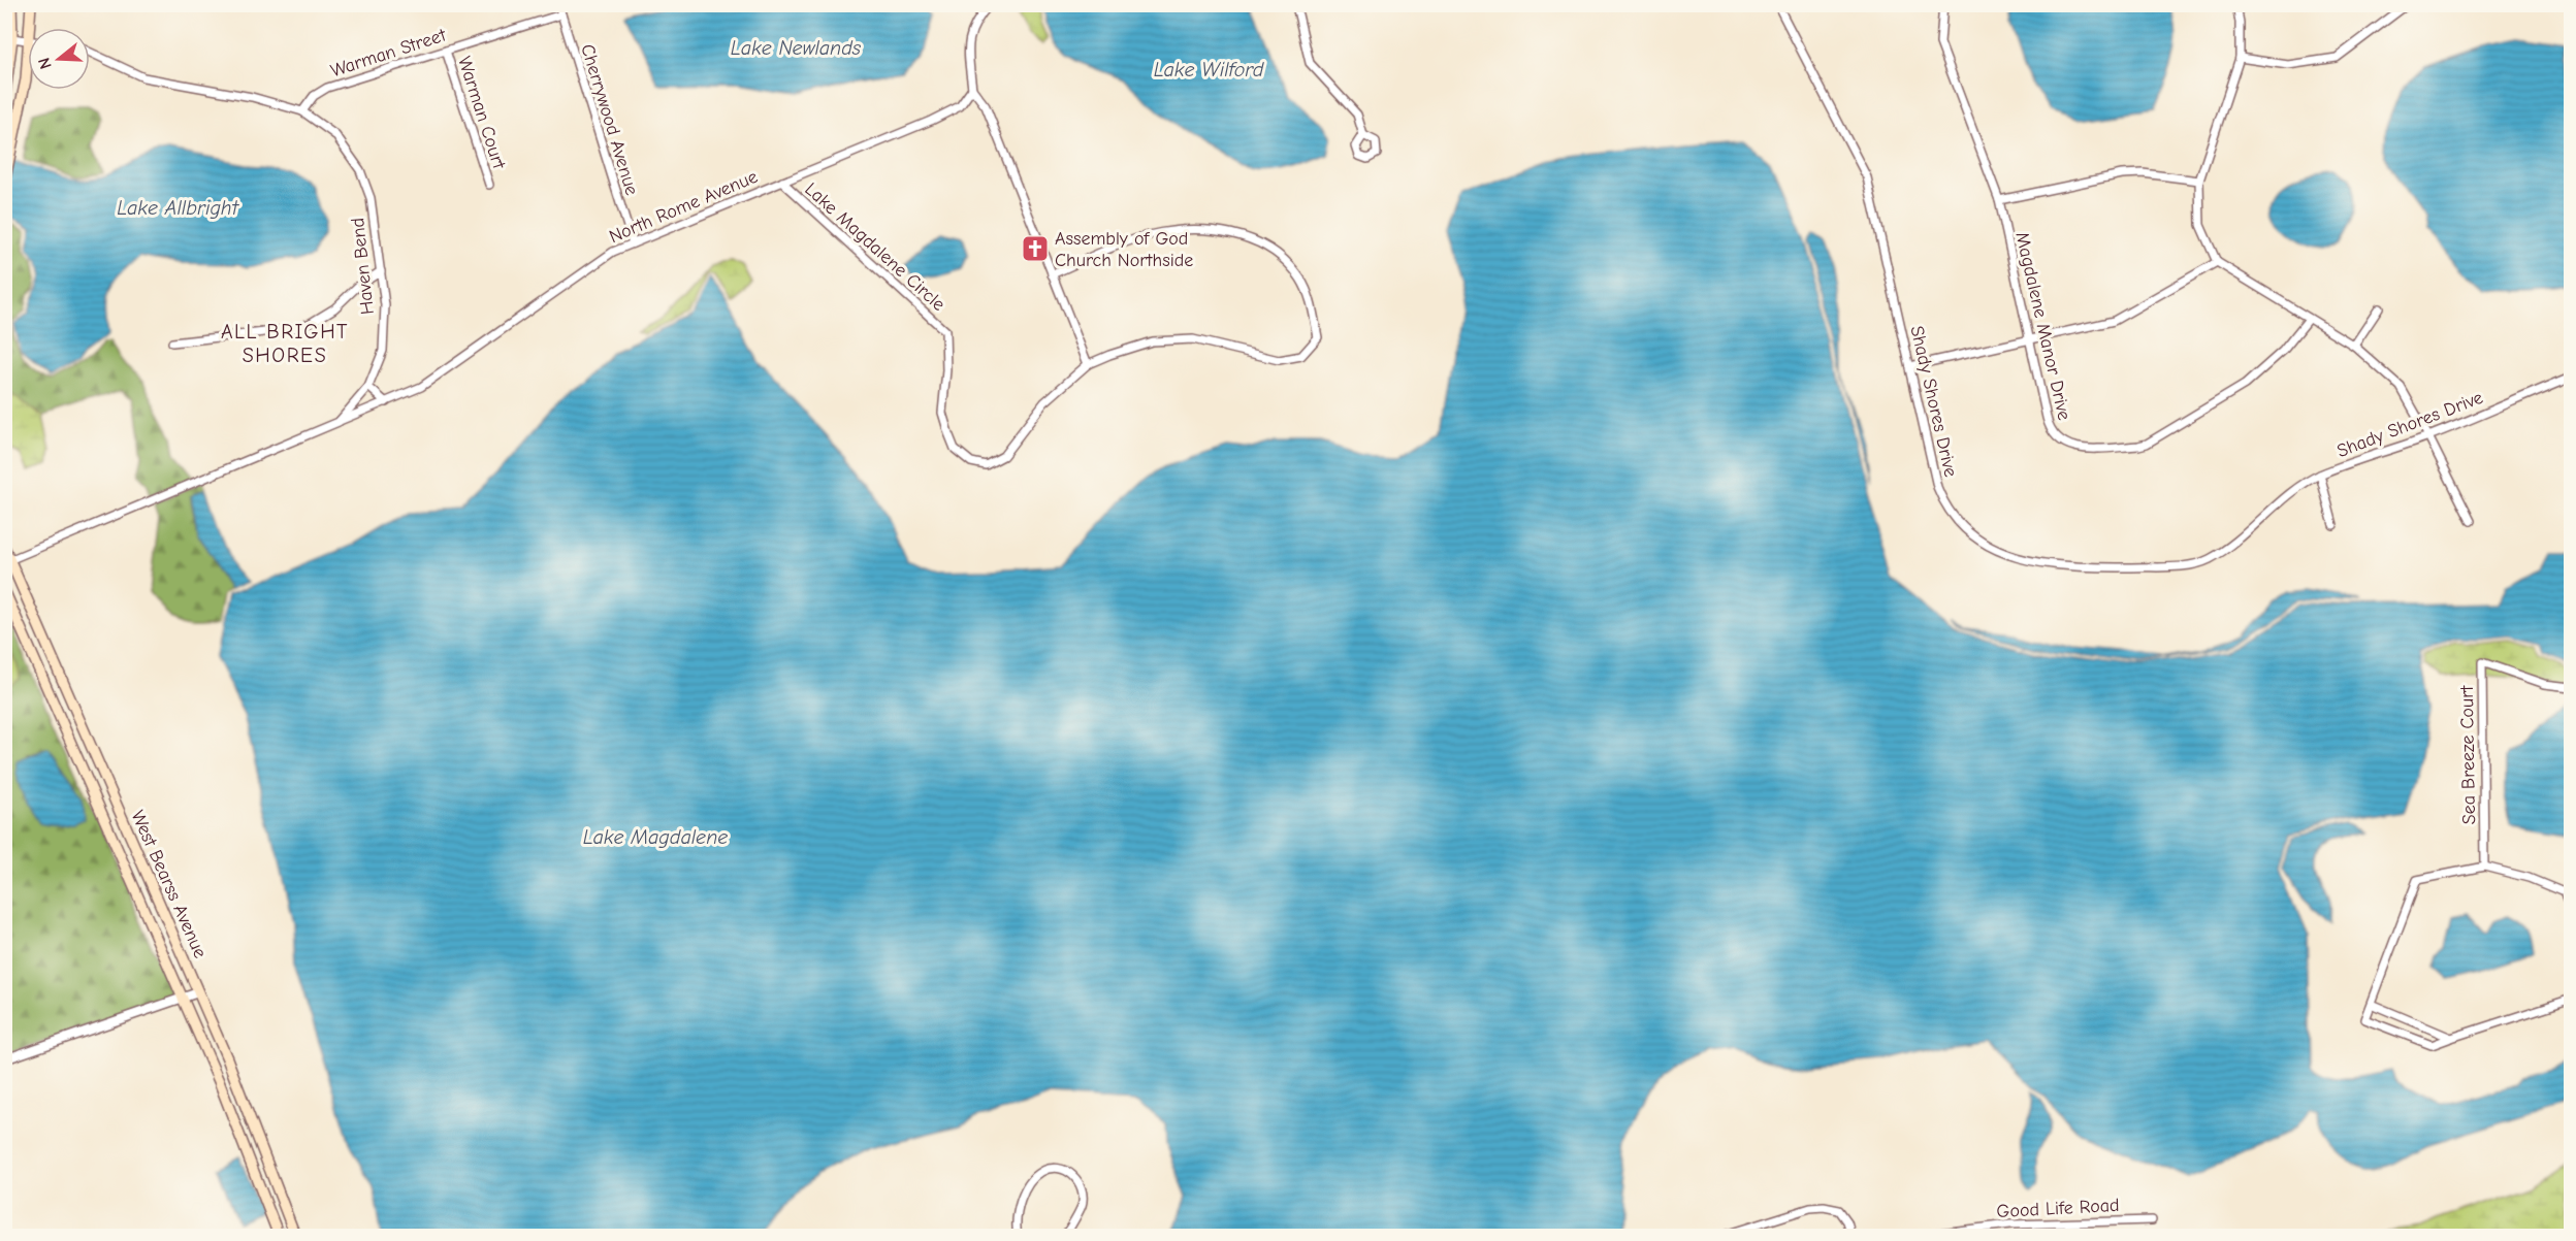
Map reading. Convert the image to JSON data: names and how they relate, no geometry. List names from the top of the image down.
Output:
{
  "streets": {
    "main road": ["West Bearss Avenue"],
    "street": [
      "Warman Street",
      "Warman Court",
      "Cherrywood Avenue",
      "North Rome Avenue",
      "Lake Magdalene Circle",
      "Haven Bend",
      "Magdalene Manor Drive",
      "Shady Shores Drive",
      "Sea Breeze Court",
      "Good Life Road"
    ]
  },
  "crossings": [
    ["Warman Street", "Warman Court"],
    ["Warman Street", "Cherrywood Avenue"],
    ["Warman Street", "Haven Bend"],
    ["Cherrywood Avenue", "North Rome Avenue"],
    ["North Rome Avenue", "Lake Magdalene Circle"],
    ["North Rome Avenue", "Haven Bend"],
    ["Haven Bend", "West Bearss Avenue"]
  ],
  "districts": ["ALL BRIGHT SHORES"],
  "water": [
    "Lake Newlands",
    "Lake Wilford",
    "Lake Allbright",
    "Lake Magdalene"
  ],
  "places": {
    "church": ["Assembly of God Church Northside"]
  },
  "north": "left"
}
